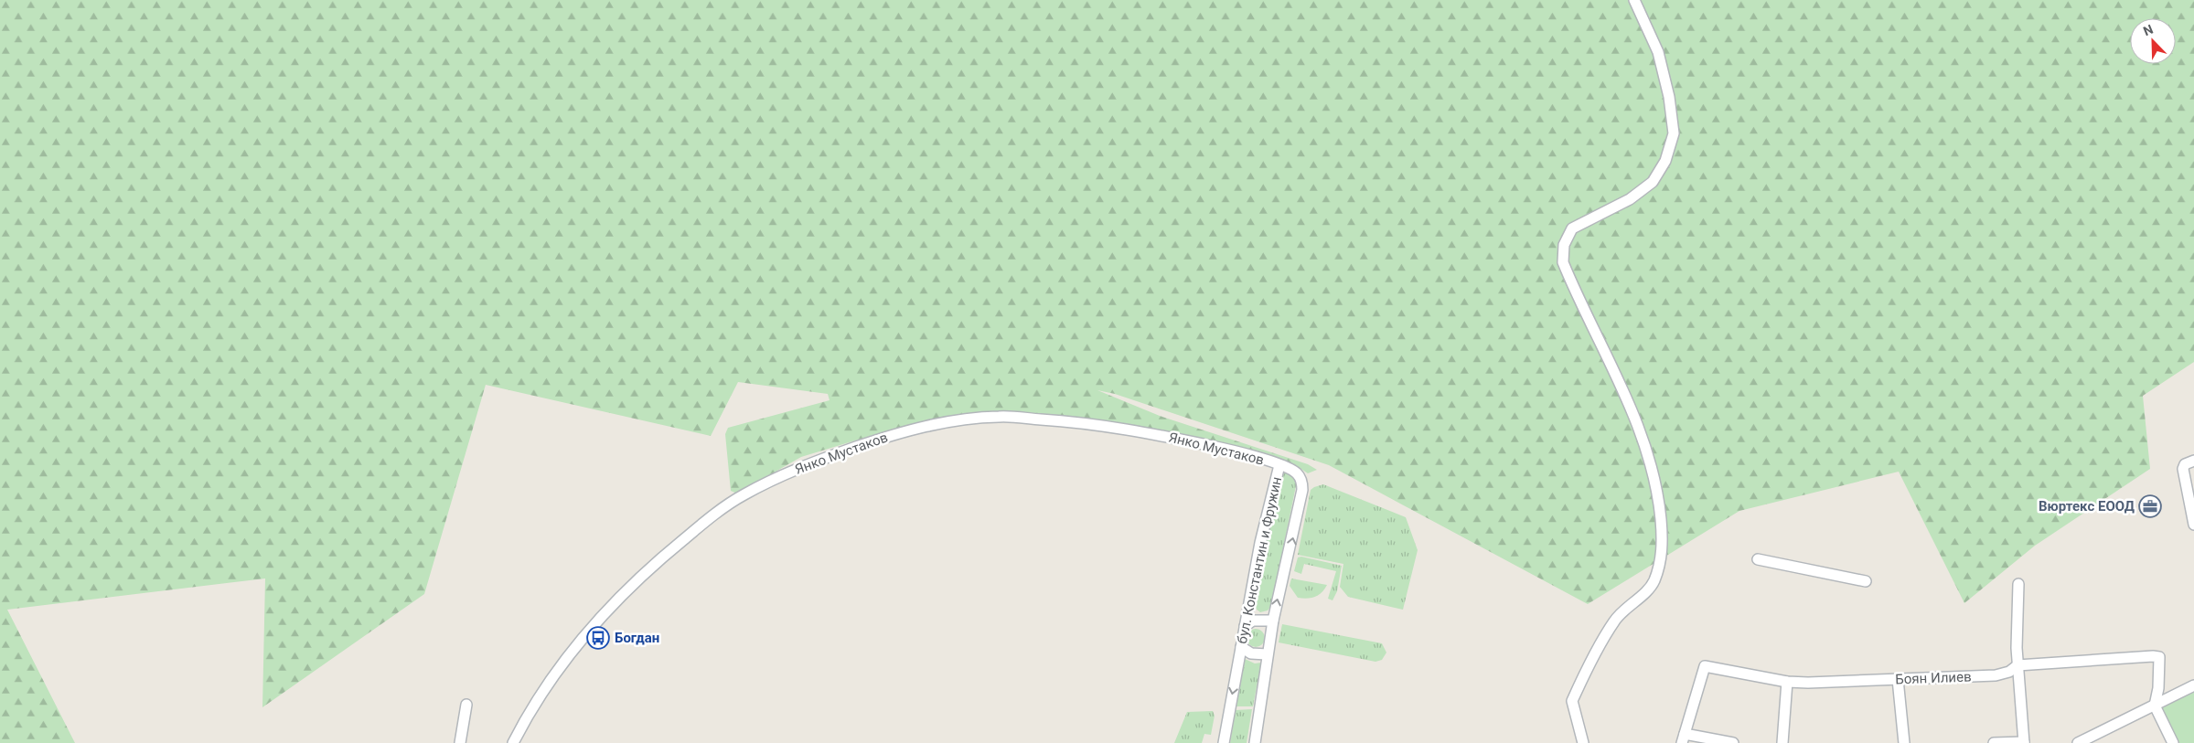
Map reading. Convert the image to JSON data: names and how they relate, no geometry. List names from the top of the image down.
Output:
{
  "streets": {
    "street": ["Янко Мустаков", "бул. Константин и Фружин", "Боян Илиев"]
  },
  "crossings": [
    ["Янко Мустаков", "бул. Константин и Фружин"]
  ],
  "places": {
    "office": ["Вюртекс ЕООД"],
    "bus stop": ["Богдан"]
  },
  "north": "top left"
}
